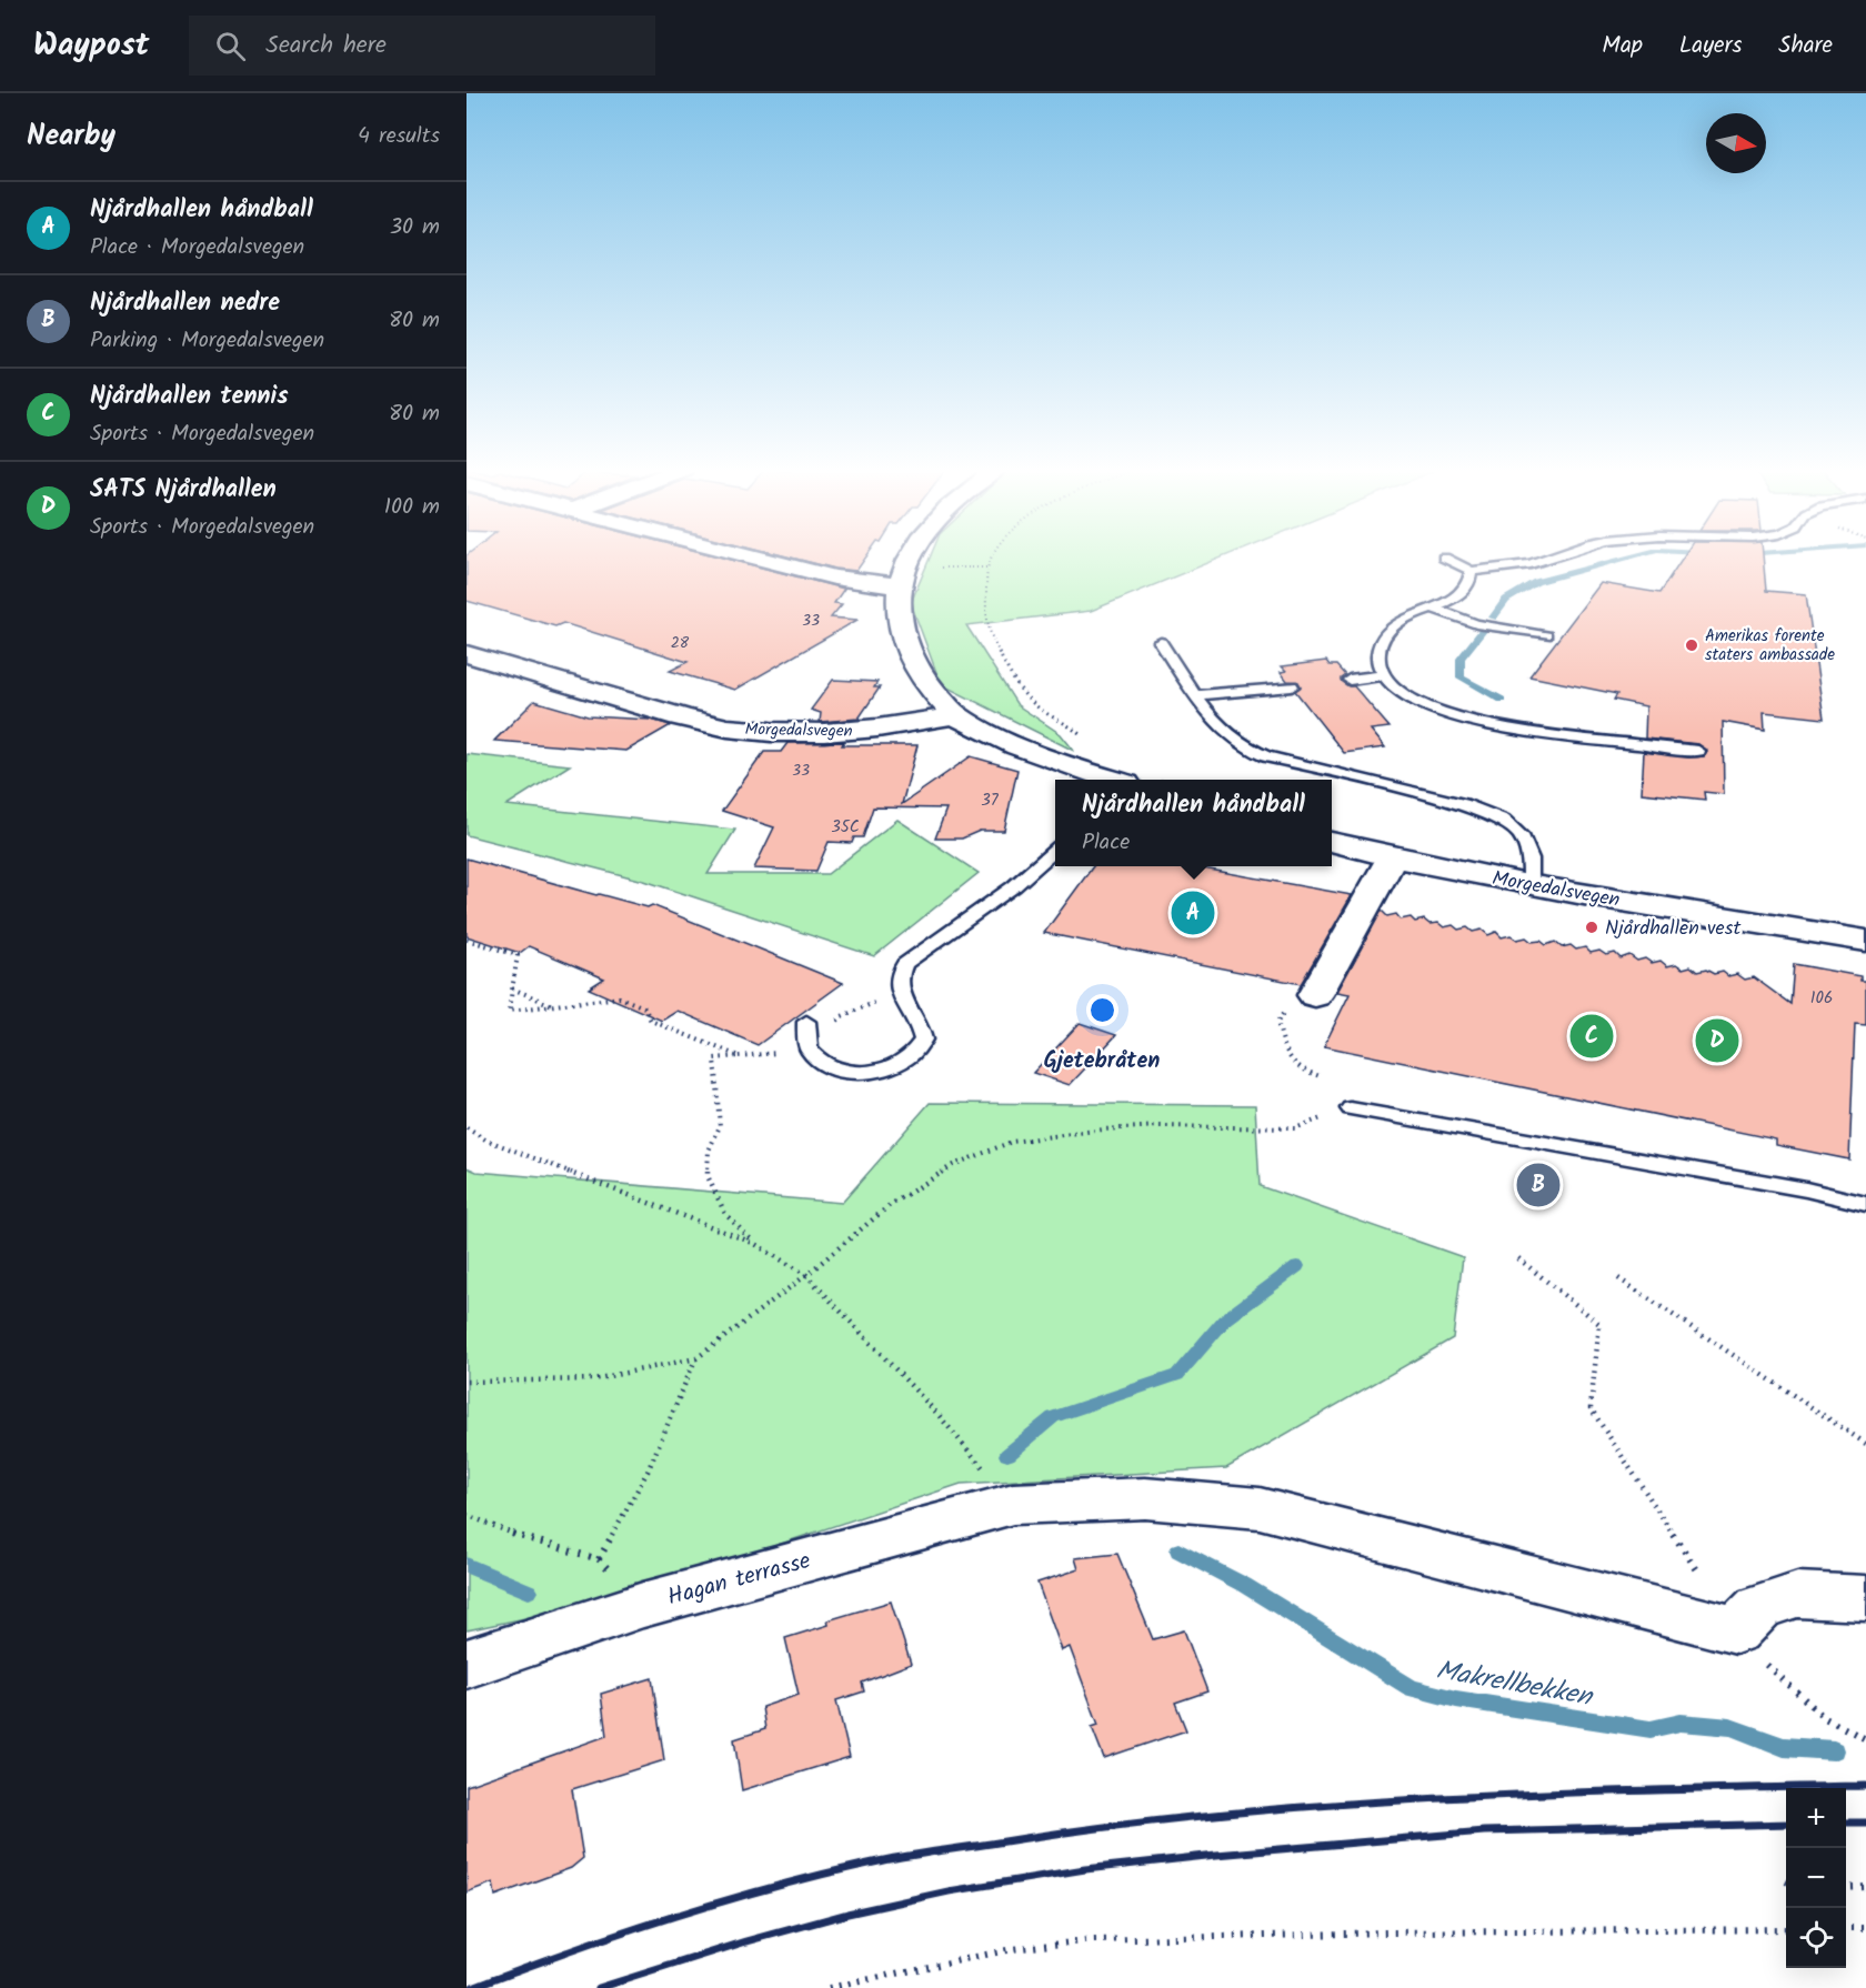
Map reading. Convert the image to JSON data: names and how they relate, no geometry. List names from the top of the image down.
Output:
{
  "streets": {
    "street": ["Morgedalsvegen", "Hagan terrasse"]
  },
  "districts": ["Gjetebråten"],
  "water": ["Makrellbekken"],
  "places": ["Amerikas forente staters ambassade", "Njårdhallen vest"],
  "house_numbers": [
    "33",
    "28",
    "33",
    "37",
    "35C",
    "106"
  ],
  "north": "right",
  "page": {
    "header": "Waypost",
    "search": "Search here",
    "nav": ["Map", "Layers", "Share"],
    "heading": ["Nearby", "4 results"],
    "list": [
      {
        "mark": "A",
        "name": "Njårdhallen håndball",
        "note": "Place · Morgedalsvegen",
        "value": "30 m"
      },
      {
        "mark": "B",
        "name": "Njårdhallen nedre",
        "note": "Parking · Morgedalsvegen",
        "value": "80 m"
      },
      {
        "mark": "C",
        "name": "Njårdhallen tennis",
        "note": "Sports · Morgedalsvegen",
        "value": "80 m"
      },
      {
        "mark": "D",
        "name": "SATS Njårdhallen",
        "note": "Sports · Morgedalsvegen",
        "value": "100 m"
      }
    ],
    "popup": ["Njårdhallen håndball", "Place"],
    "pins": [
      "A",
      "C",
      "D",
      "B"
    ],
    "map_buttons": ["+", "−"]
  }
}
